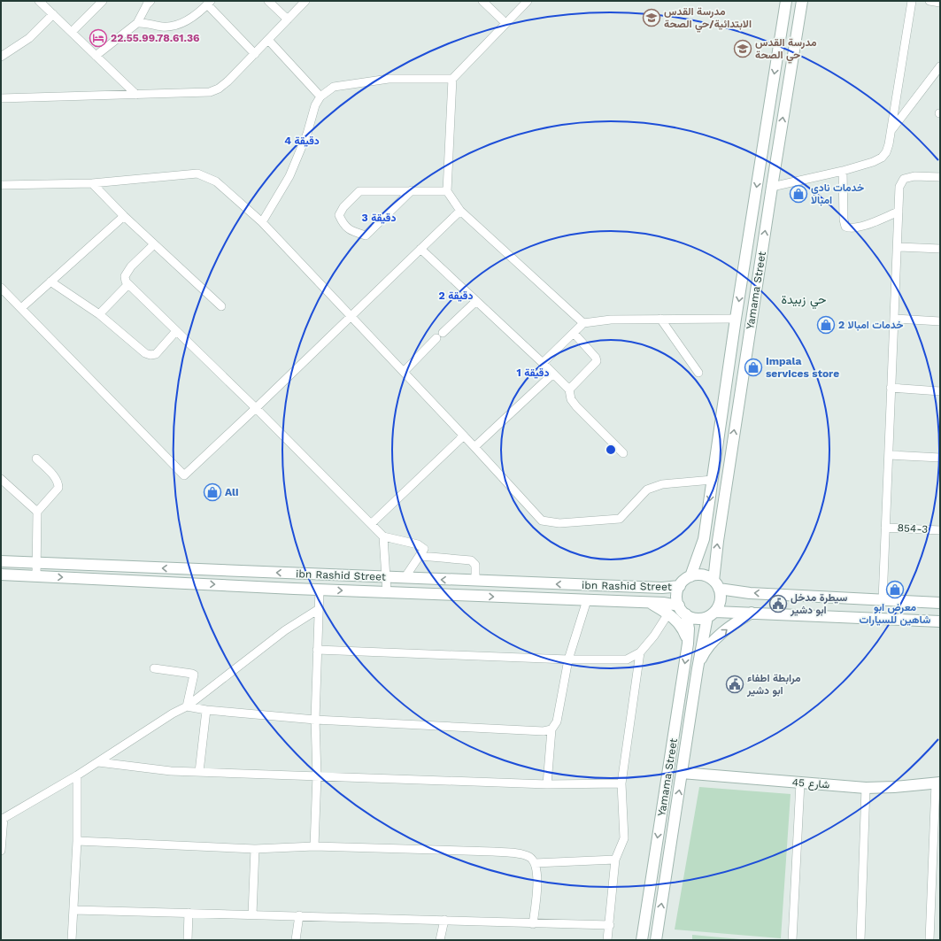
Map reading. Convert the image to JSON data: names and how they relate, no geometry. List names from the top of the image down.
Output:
{
  "streets": {
    "main road": ["Yamama Street", "ibn Rashid Street", "شارع 45"],
    "street": ["854-3"]
  },
  "crossings": [
    ["Yamama Street", "ibn Rashid Street"],
    ["Yamama Street", "شارع 45"]
  ],
  "districts": ["حي زبيدة"],
  "places": {
    "school or university": ["مدرسة القدس الابتدائية/حي الصحة", "مدرسة القدس حي الصحة"],
    "hotel": ["22.55.99.78.61.36"],
    "shop": [
      "خدمات نادي امبالا",
      "خدمات امبالا 2",
      "Impala services store",
      "Ali",
      "معرض ابو شاهين للسيارات"
    ],
    "public building": ["سيطرة مدخل ابو دشير", "مرابطة اطفاء ابو دشير"]
  },
  "rings": [
    "4 دقيقة",
    "3 دقيقة",
    "2 دقيقة",
    "1 دقيقة"
  ]
}
